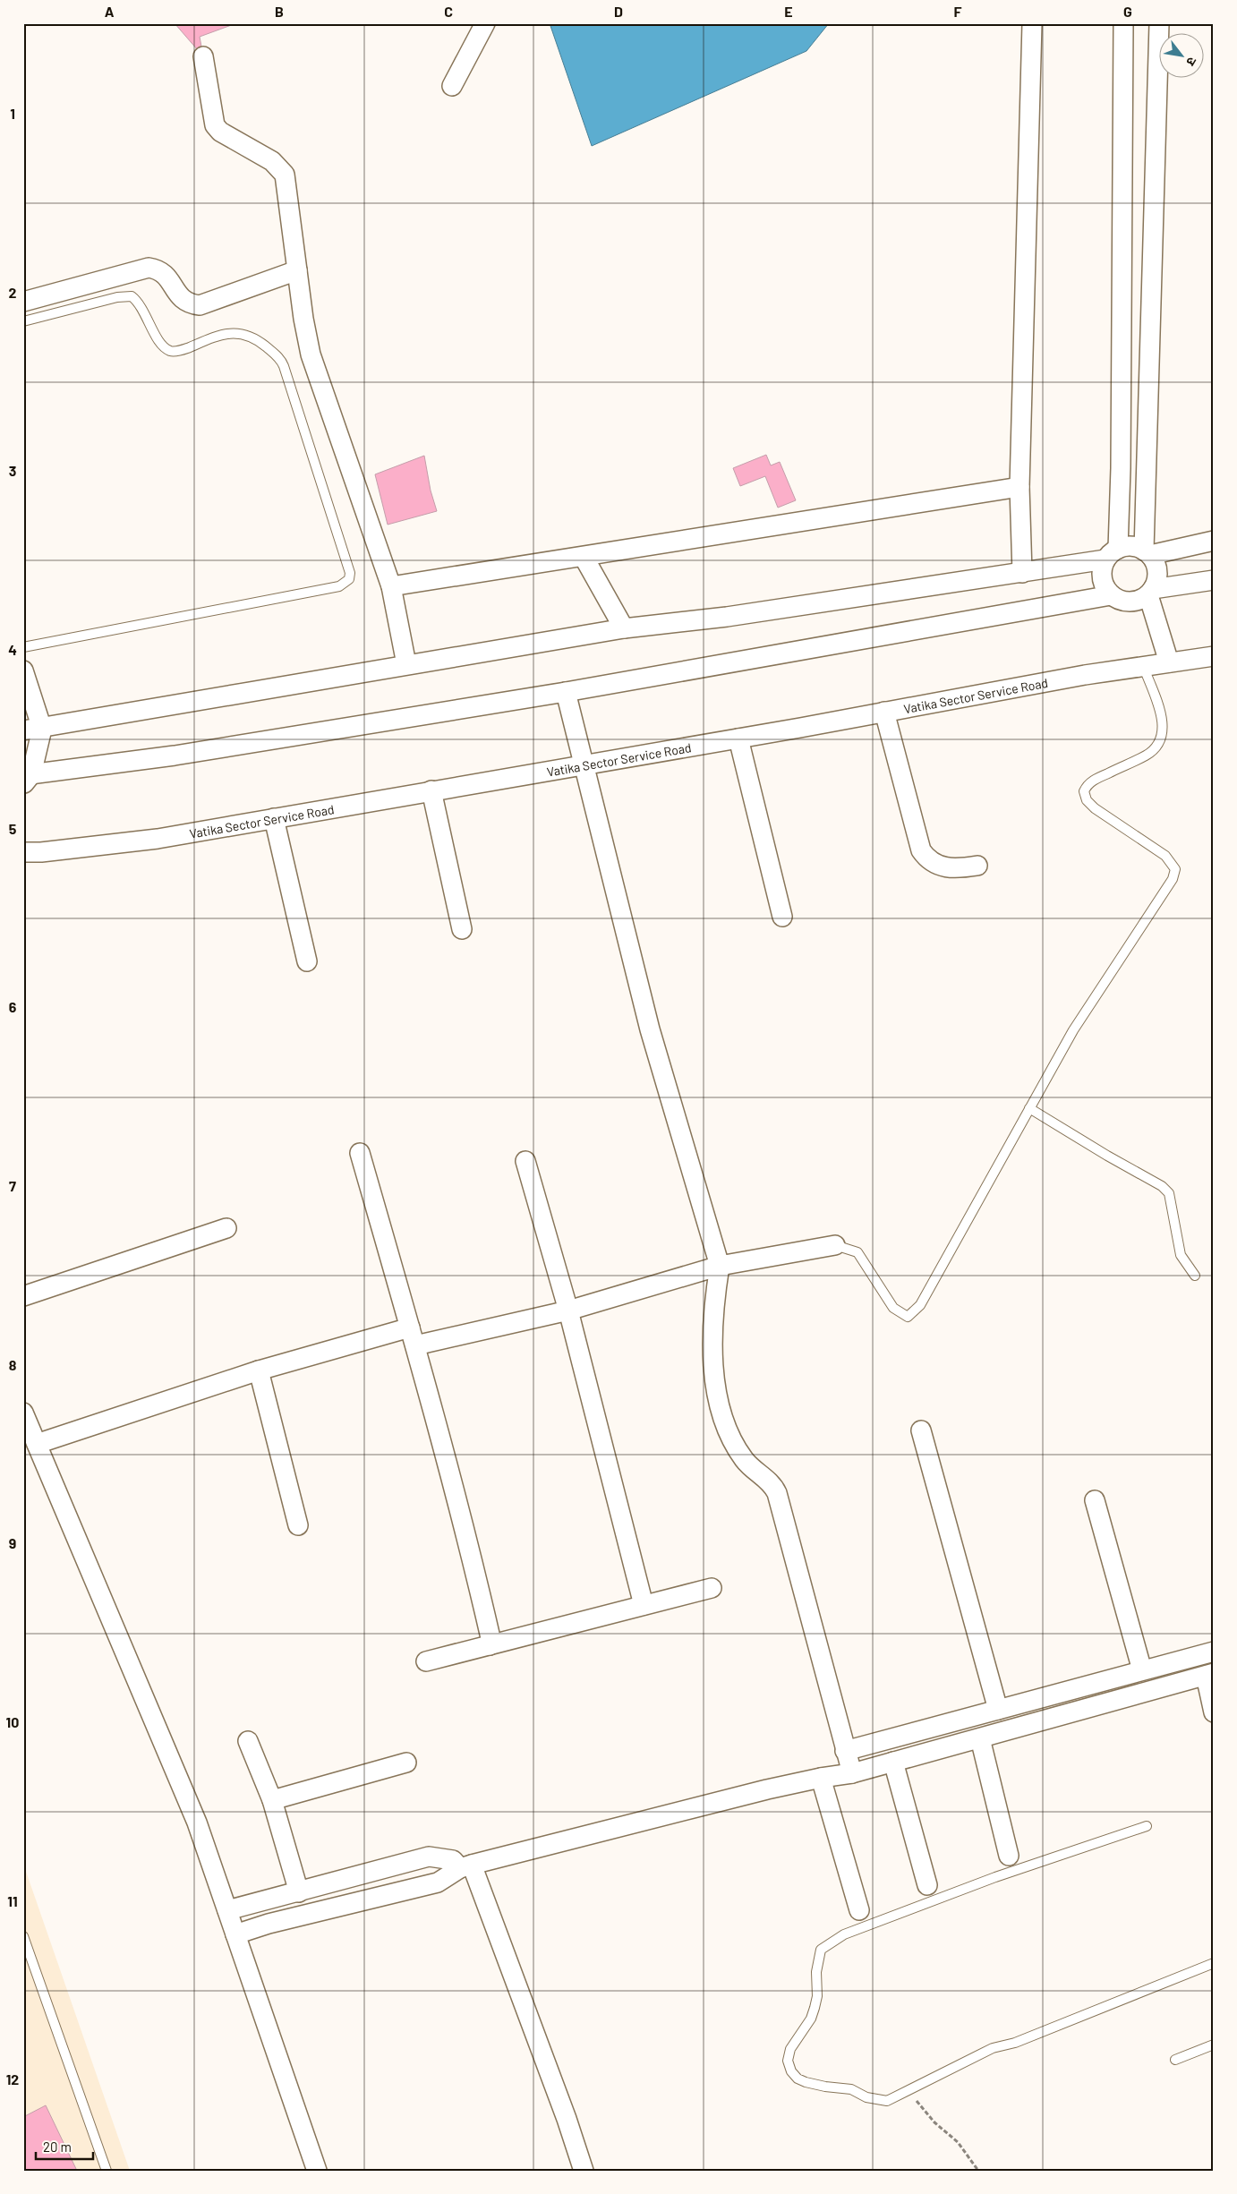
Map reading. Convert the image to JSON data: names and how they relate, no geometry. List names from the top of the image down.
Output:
{
  "streets": {
    "street": ["Vatika Sector Service Road"]
  },
  "scale_bar": "20 m",
  "north": "bottom right",
  "grid": {
    "columns": [
      "A",
      "B",
      "C",
      "D",
      "E",
      "F",
      "G"
    ],
    "rows": [
      "1",
      "2",
      "3",
      "4",
      "5",
      "6",
      "7",
      "8",
      "9",
      "10",
      "11",
      "12"
    ]
  }
}
